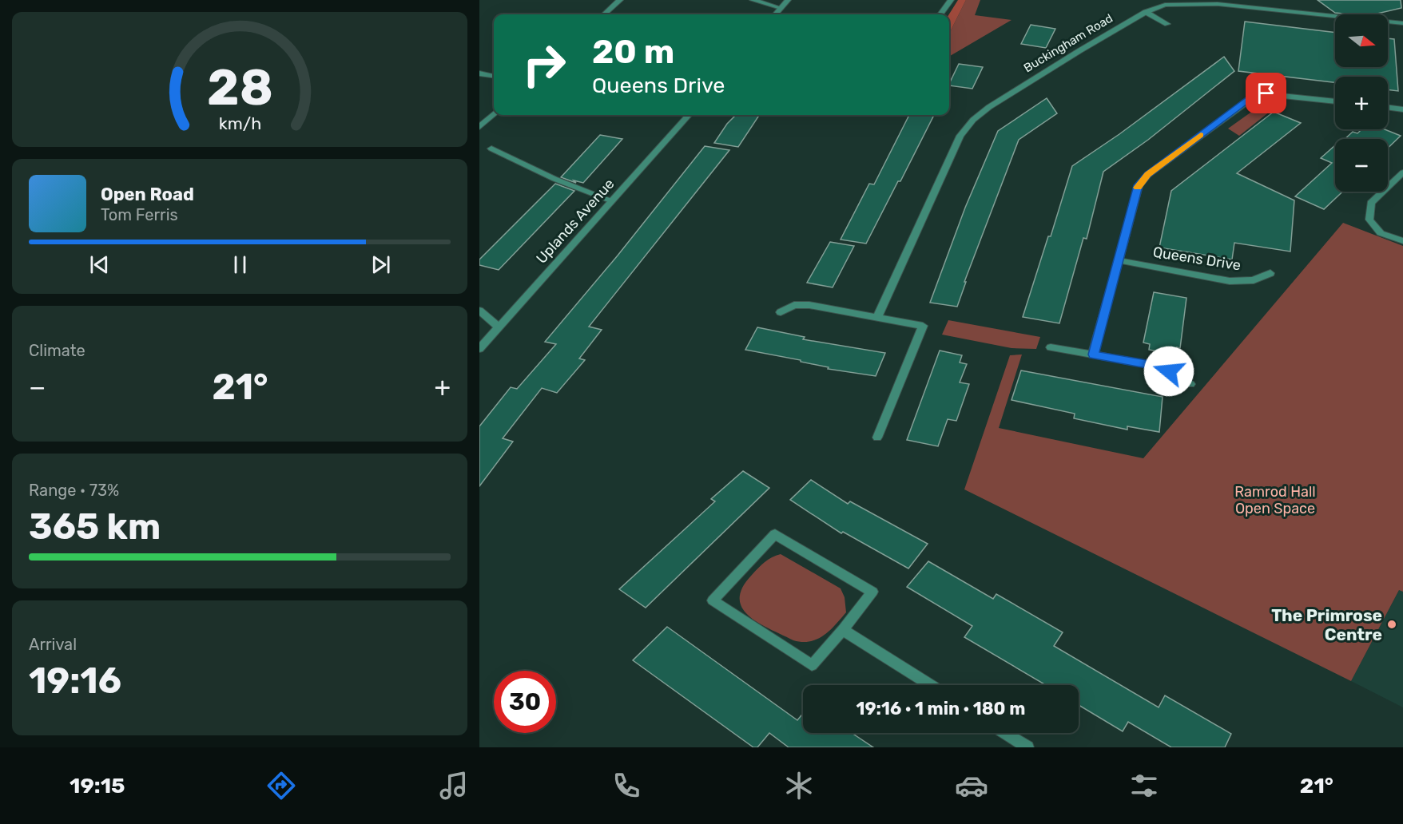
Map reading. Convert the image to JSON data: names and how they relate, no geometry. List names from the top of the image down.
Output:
{
  "streets": {
    "street": ["Buckingham Road", "Uplands Avenue", "Queens Drive"]
  },
  "parks": ["Ramrod Hall Open Space"],
  "places": ["The Primrose Centre"],
  "north": "right",
  "page": {
    "map_buttons": ["+", "−"],
    "turn": ["20 m", "Queens Drive"],
    "song": ["Open Road", "Tom Ferris"],
    "tile": [
      "Climate",
      ["Range · 73%", "365 km"],
      ["Arrival", "19:16"]
    ],
    "heat": ["−", "21°", "+"],
    "limit": "30",
    "trip": "19:16 · 1 min · 180 m",
    "tabs": ["19:15", "21°"],
    "gauge": ["28", "km/h"]
  }
}
